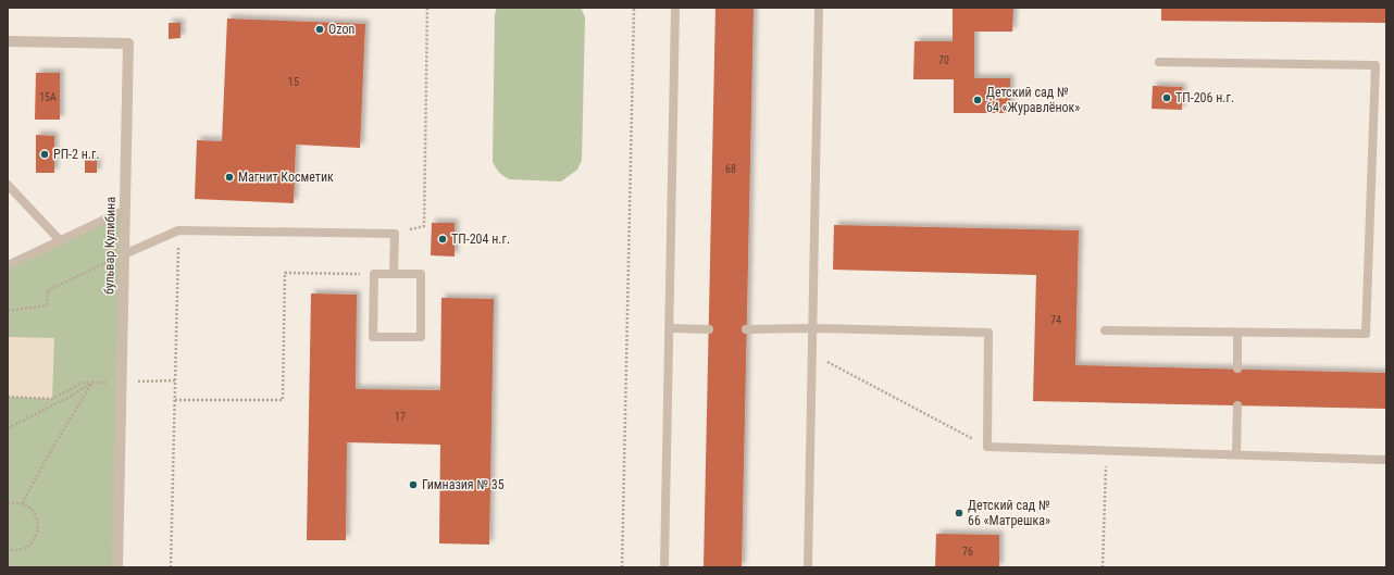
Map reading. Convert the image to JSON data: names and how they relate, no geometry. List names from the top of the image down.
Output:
{
  "streets": {
    "street": ["бульвар Кулибина"]
  },
  "places": [
    "Ozon",
    "ТП-206 н.г.",
    "Детский сад № 64 «Журавлёнок»",
    "РП-2 н.г.",
    "Магнит Косметик",
    "ТП-204 н.г.",
    "Гимназия № 35",
    "Детский сад № 66 «Матрешка»"
  ],
  "house_numbers": [
    "70",
    "15",
    "15А",
    "68",
    "74",
    "17",
    "76"
  ]
}
